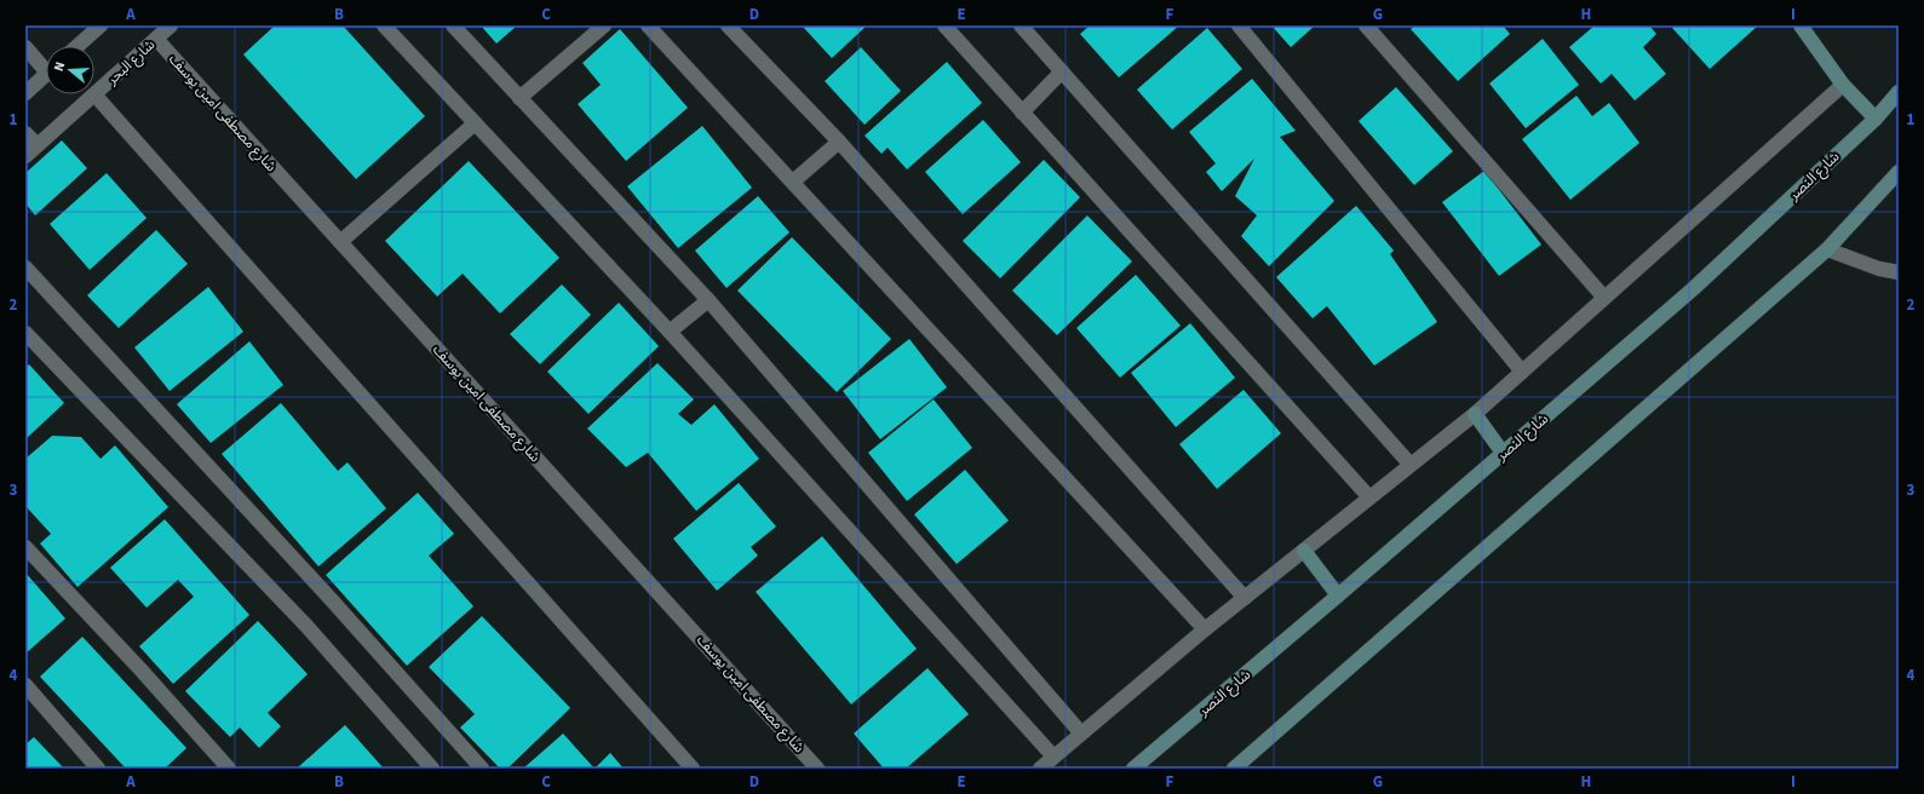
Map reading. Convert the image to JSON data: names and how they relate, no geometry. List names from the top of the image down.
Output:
{
  "streets": {
    "main road": ["شارع النصر"],
    "street": ["شارع البحر", "شارع مصطفى امين يوسف"]
  },
  "crossings": [
    ["شارع البحر", "شارع مصطفى امين يوسف"]
  ],
  "north": "left",
  "grid": {
    "columns": [
      "A",
      "B",
      "C",
      "D",
      "E",
      "F",
      "G",
      "H",
      "I"
    ],
    "rows": [
      "1",
      "2",
      "3",
      "4"
    ]
  }
}
